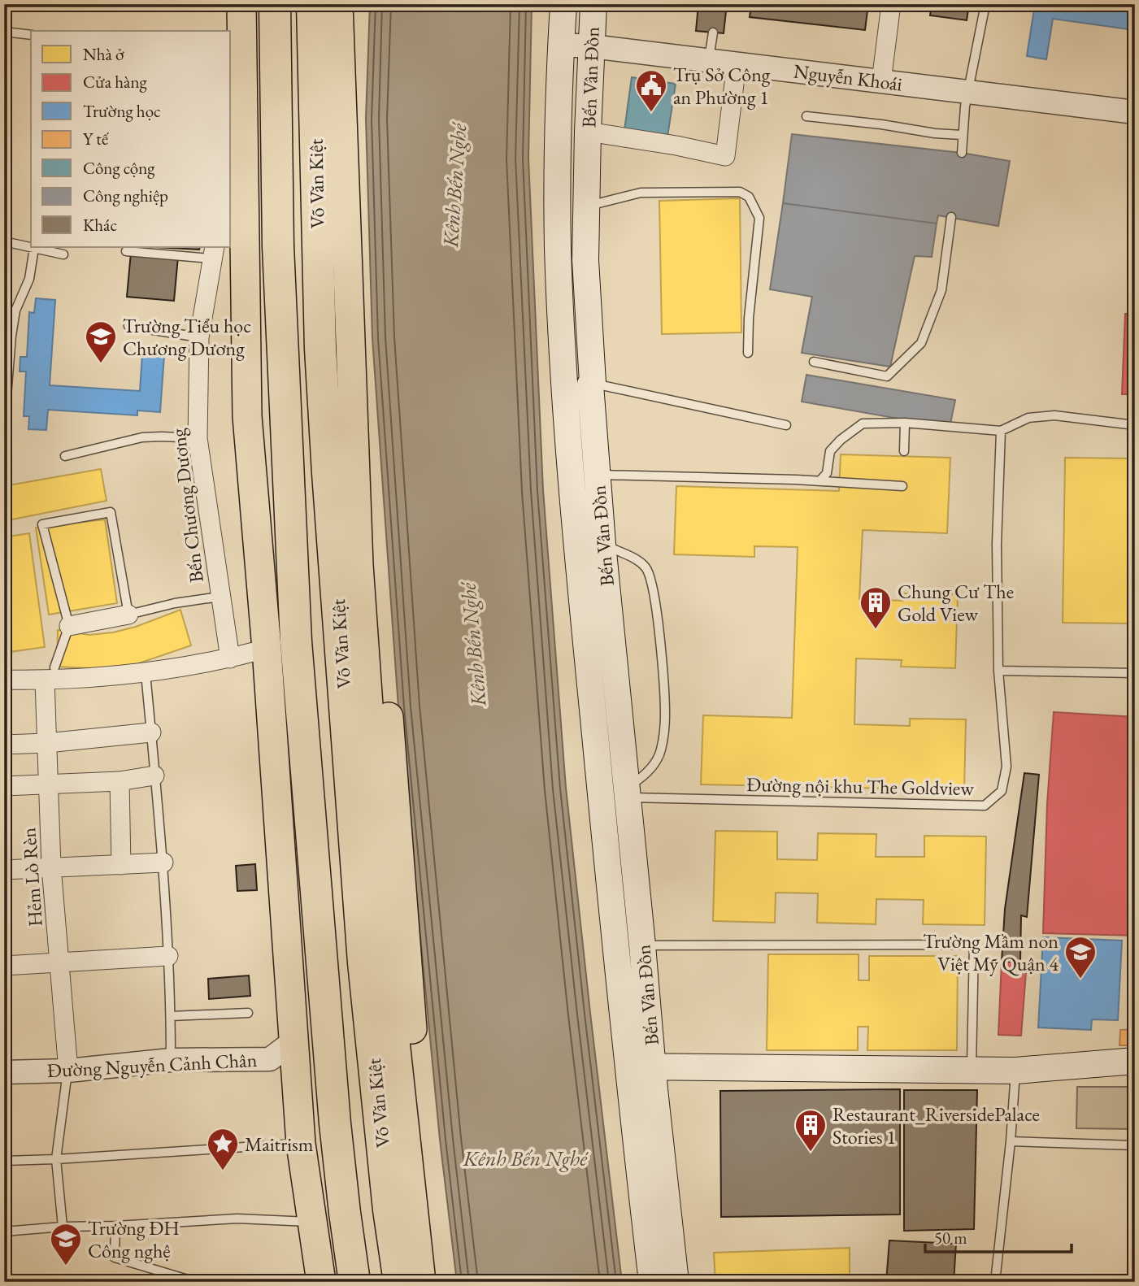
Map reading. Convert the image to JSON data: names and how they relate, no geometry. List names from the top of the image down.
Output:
{
  "streets": {
    "highway": ["Võ Văn Kiệt"],
    "main road": ["Bến Vân Đồn"],
    "street": [
      "Nguyễn Khoái",
      "Bến Chương Dương",
      "Hẻm Lò Rèn",
      "Đường Nguyễn Cảnh Chân"
    ],
    "lane": ["Đường nội khu The Goldview"]
  },
  "crossings": [
    ["Bến Vân Đồn", "Nguyễn Khoái"],
    ["Bến Vân Đồn", "Đường nội khu The Goldview"],
    ["Hẻm Lò Rèn", "Đường Nguyễn Cảnh Chân"]
  ],
  "water": ["Kênh Bến Nghé"],
  "places": {
    "public building": ["Trụ Sở Công an Phường 1"],
    "school or university": ["Trường Tiểu học Chương Dương", "Trường Mầm non Việt Mỹ Quận 4", "Trường ĐH Công nghệ"],
    "building": ["Chung Cư The Gold View", "Restaurant_RiversidePalace Stories 1"],
    "place": ["Maitrism"]
  },
  "legend": [
    "Nhà ở",
    "Cửa hàng",
    "Trường học",
    "Y tế",
    "Công cộng",
    "Công nghiệp",
    "Khác"
  ],
  "scale_bar": "50 m"
}
